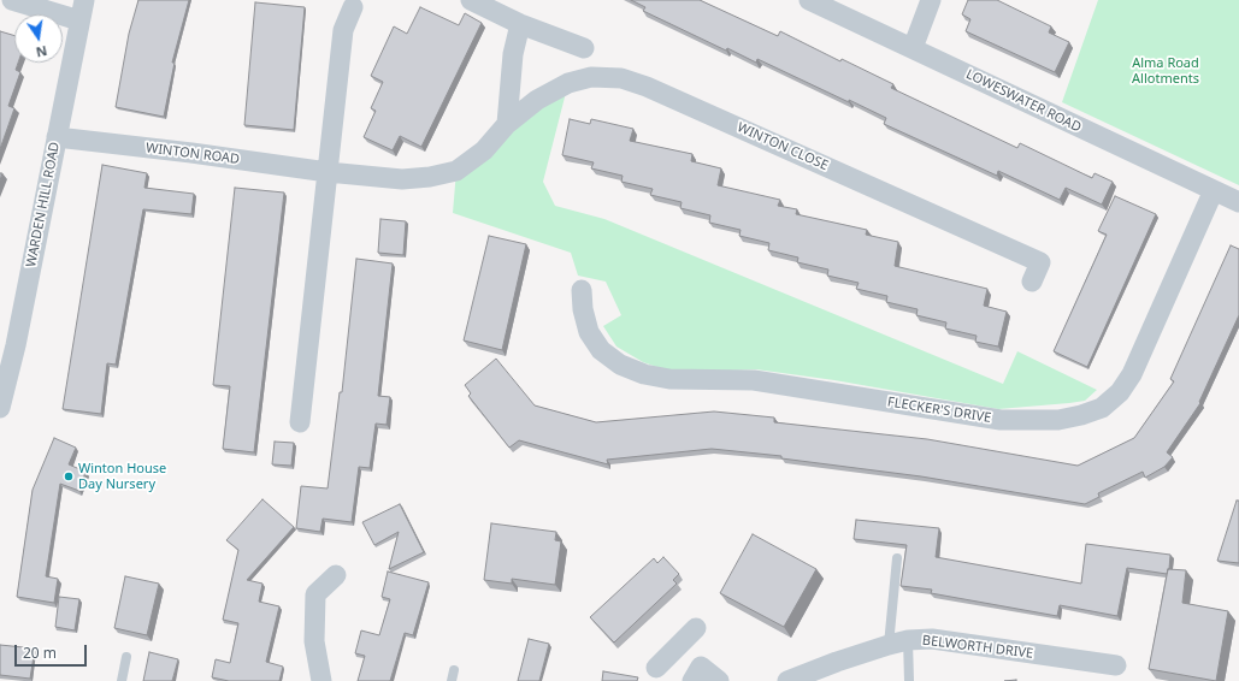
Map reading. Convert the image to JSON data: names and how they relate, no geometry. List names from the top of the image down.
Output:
{
  "streets": {
    "street": [
      "LOWESWATER ROAD",
      "WINTON CLOSE",
      "WINTON ROAD",
      "WARDEN HILL ROAD",
      "FLECKER'S DRIVE",
      "BELWORTH DRIVE"
    ]
  },
  "crossings": [
    ["LOWESWATER ROAD", "FLECKER'S DRIVE"],
    ["WINTON CLOSE", "WINTON ROAD"],
    ["WINTON ROAD", "WARDEN HILL ROAD"]
  ],
  "parks": ["Alma Road Allotments"],
  "places": ["Winton House Day Nursery"],
  "scale_bar": "20 m",
  "north": "bottom"
}
